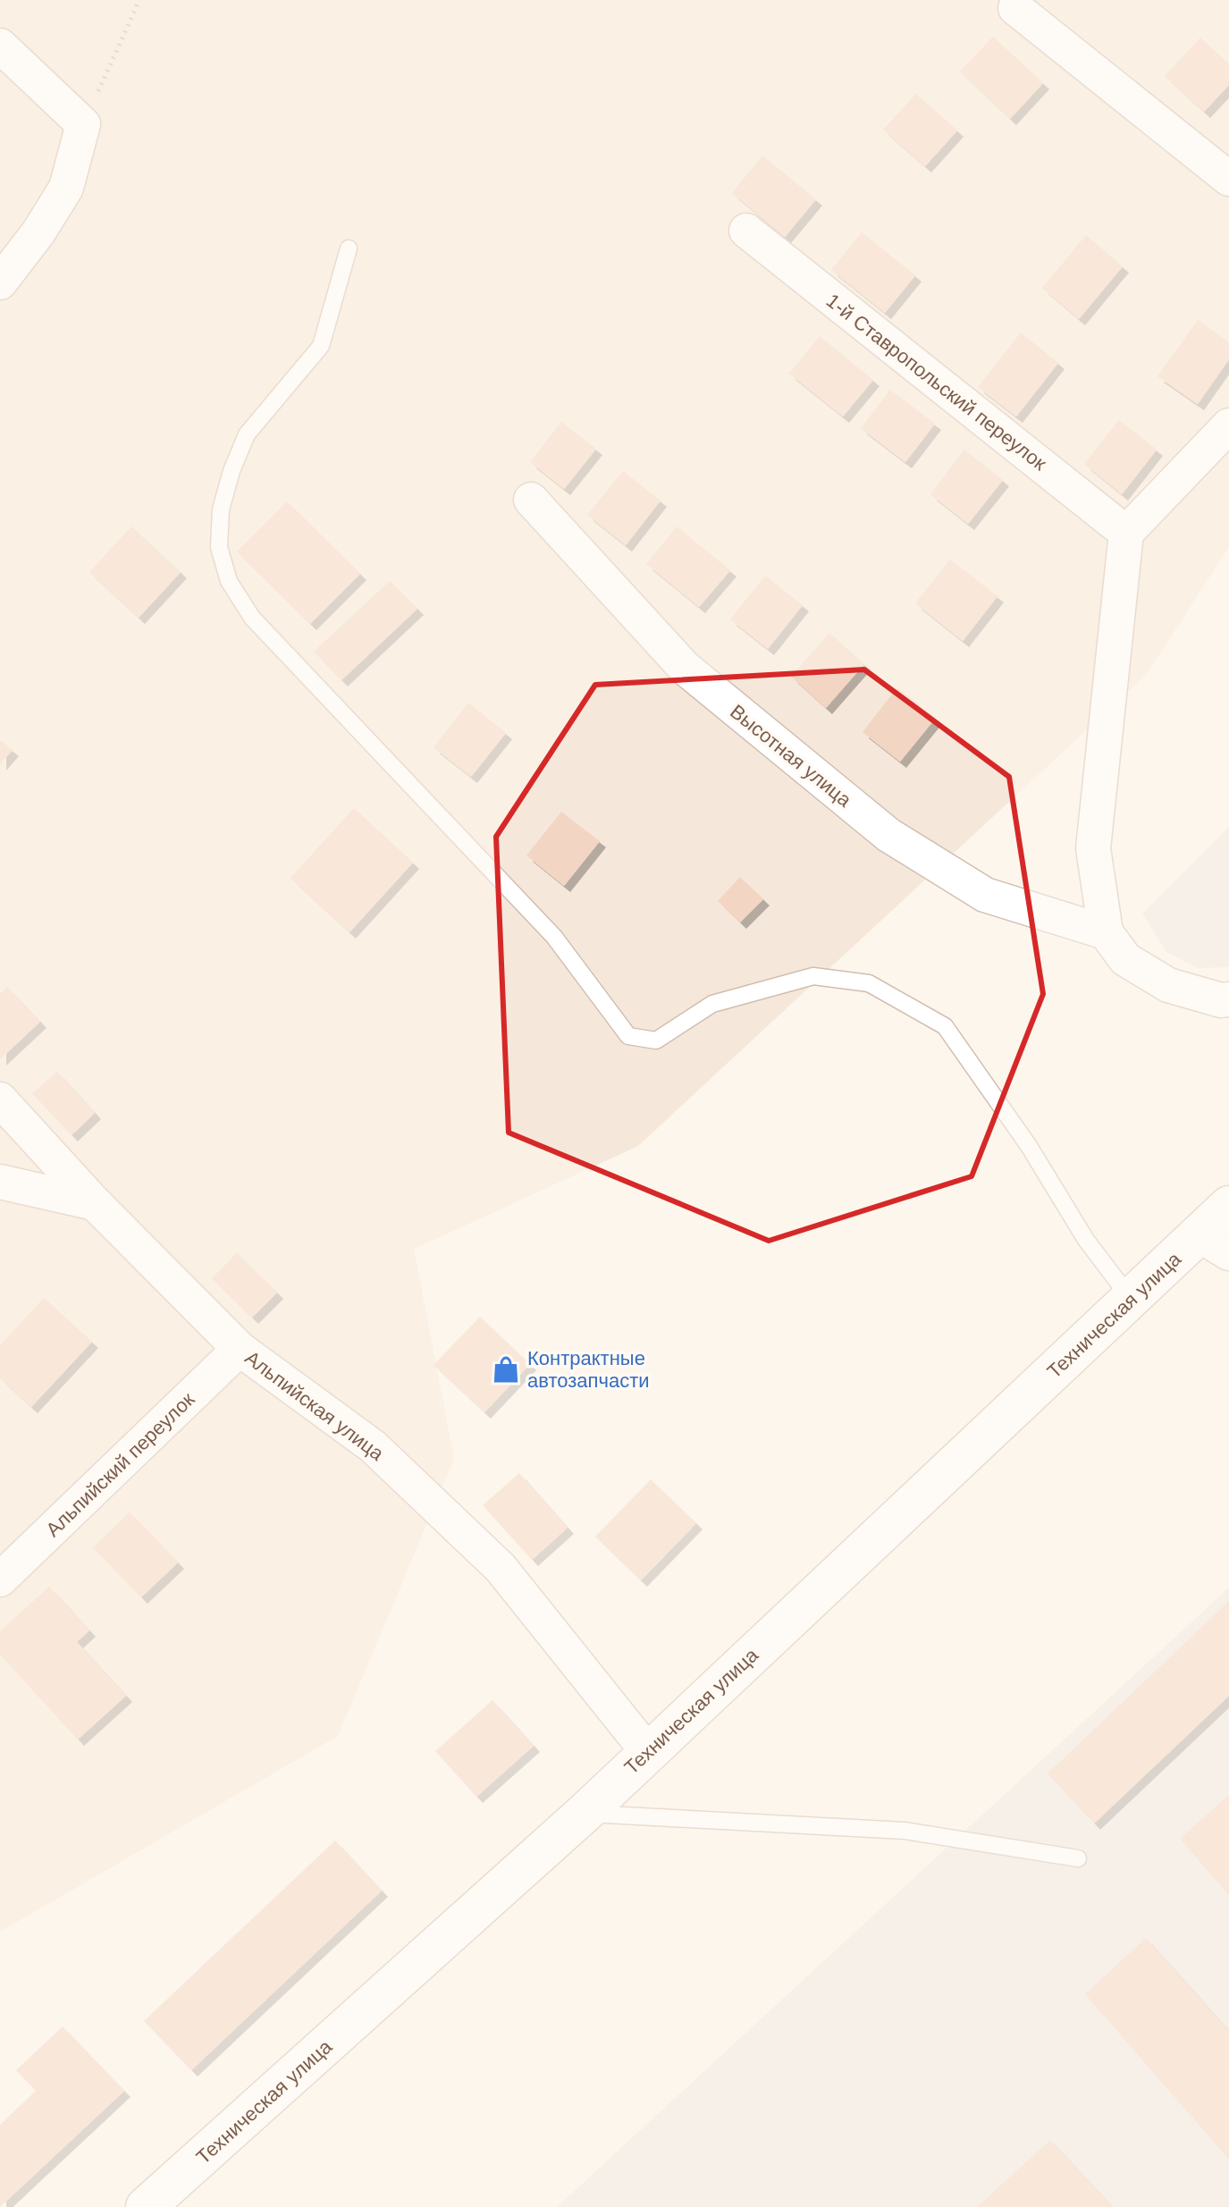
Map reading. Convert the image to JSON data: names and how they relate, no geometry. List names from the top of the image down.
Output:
{
  "streets": {
    "street": [
      "1-й Ставропольский переулок",
      "Высотная улица",
      "Техническая улица",
      "Альпийская улица",
      "Альпийский переулок"
    ]
  },
  "crossings": [
    ["Техническая улица", "Альпийская улица"],
    ["Альпийская улица", "Альпийский переулок"]
  ],
  "places": {
    "shop": ["Контрактные автозапчасти"]
  }
}
